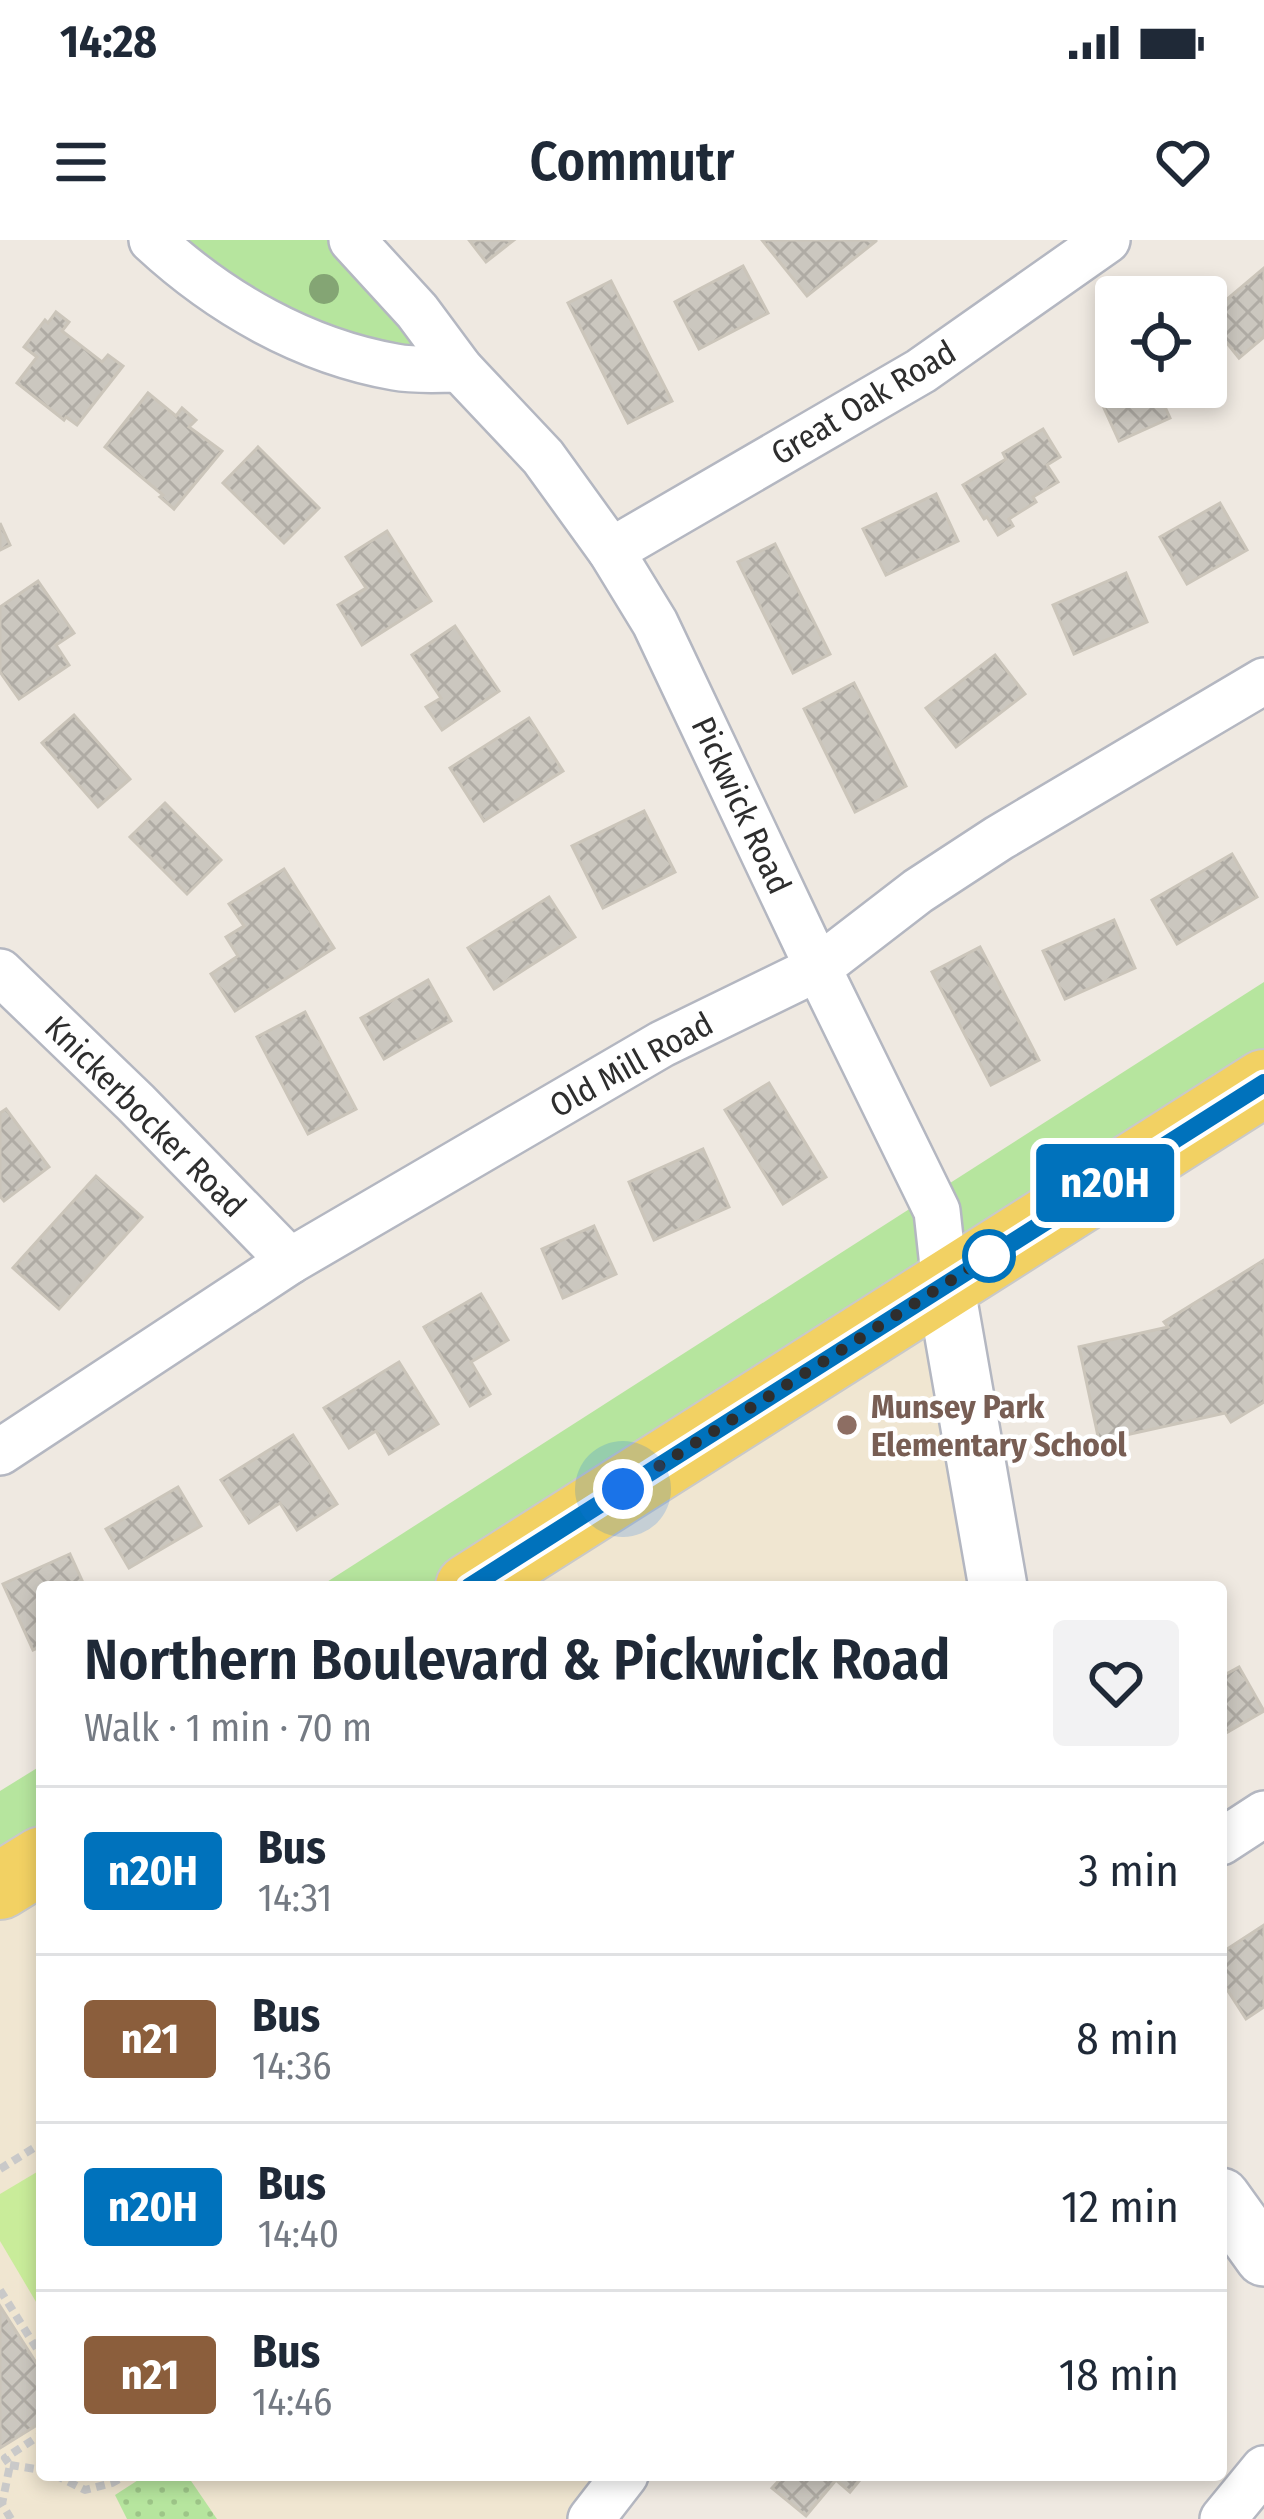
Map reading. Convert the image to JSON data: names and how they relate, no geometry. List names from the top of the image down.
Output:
{
  "streets": {
    "street": [
      "Great Oak Road",
      "Pickwick Road",
      "Old Mill Road",
      "Knickerbocker Road"
    ]
  },
  "crossings": [
    ["Great Oak Road", "Pickwick Road"],
    ["Pickwick Road", "Old Mill Road"],
    ["Old Mill Road", "Knickerbocker Road"]
  ],
  "places": ["Munsey Park Elementary School"],
  "lines": ["bus line n20H"],
  "page": {
    "status": "14:28",
    "header": "Commutr",
    "on_map": "n20H",
    "heading": ["Northern Boulevard & Pickwick Road", "Walk · 1 min · 70 m"],
    "list": [
      {
        "mark": "n20H",
        "name": "Bus",
        "note": "14:31",
        "value": "3 min"
      },
      {
        "mark": "n21",
        "name": "Bus",
        "note": "14:36",
        "value": "8 min"
      },
      {
        "mark": "n20H",
        "name": "Bus",
        "note": "14:40",
        "value": "12 min"
      },
      {
        "mark": "n21",
        "name": "Bus",
        "note": "14:46",
        "value": "18 min"
      }
    ]
  }
}
